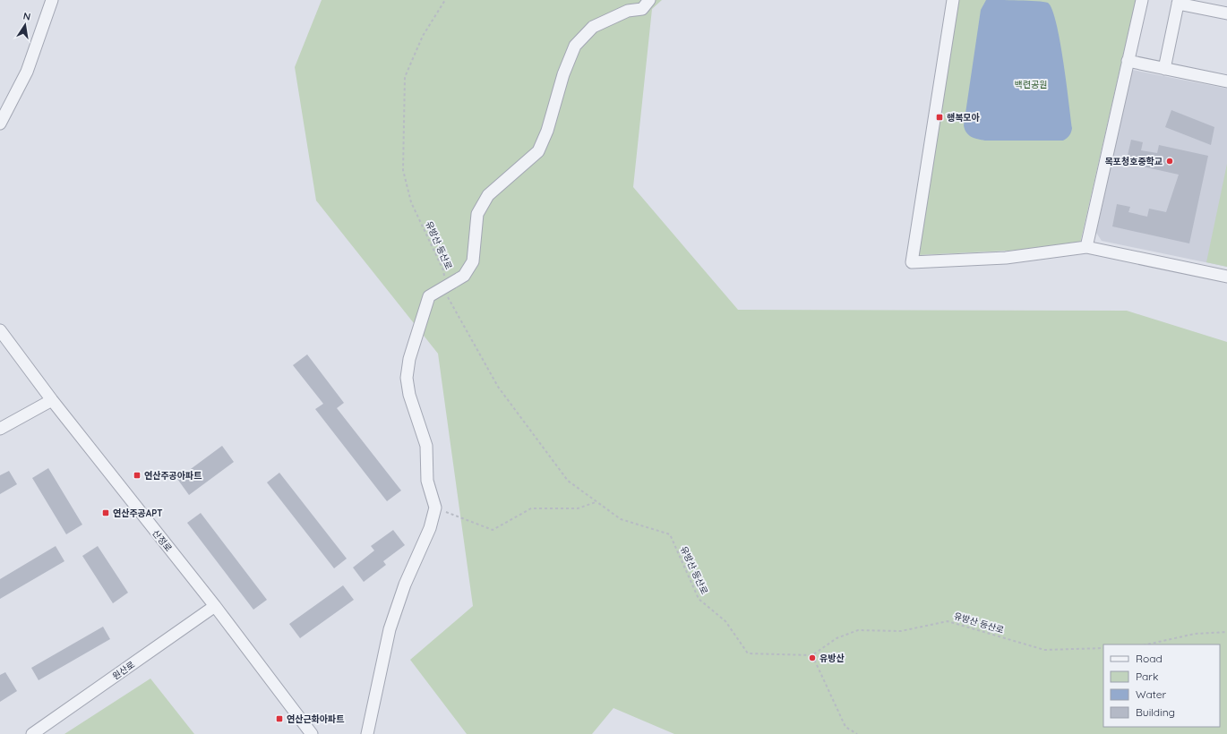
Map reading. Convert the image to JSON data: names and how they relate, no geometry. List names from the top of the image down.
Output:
{
  "streets": {
    "street": ["산정로", "원산로"],
    "path": ["유방산 등산로"]
  },
  "crossings": [
    ["산정로", "원산로"]
  ],
  "parks": ["백련공원"],
  "places": {
    "transit": [
      "행복모아",
      "연산주공아파트",
      "연산주공APT",
      "연산근화아파트"
    ],
    "other": ["목포청호중학교", "유방산"]
  },
  "legend": [
    "Road",
    "Park",
    "Water",
    "Building"
  ],
  "north": "top"
}
